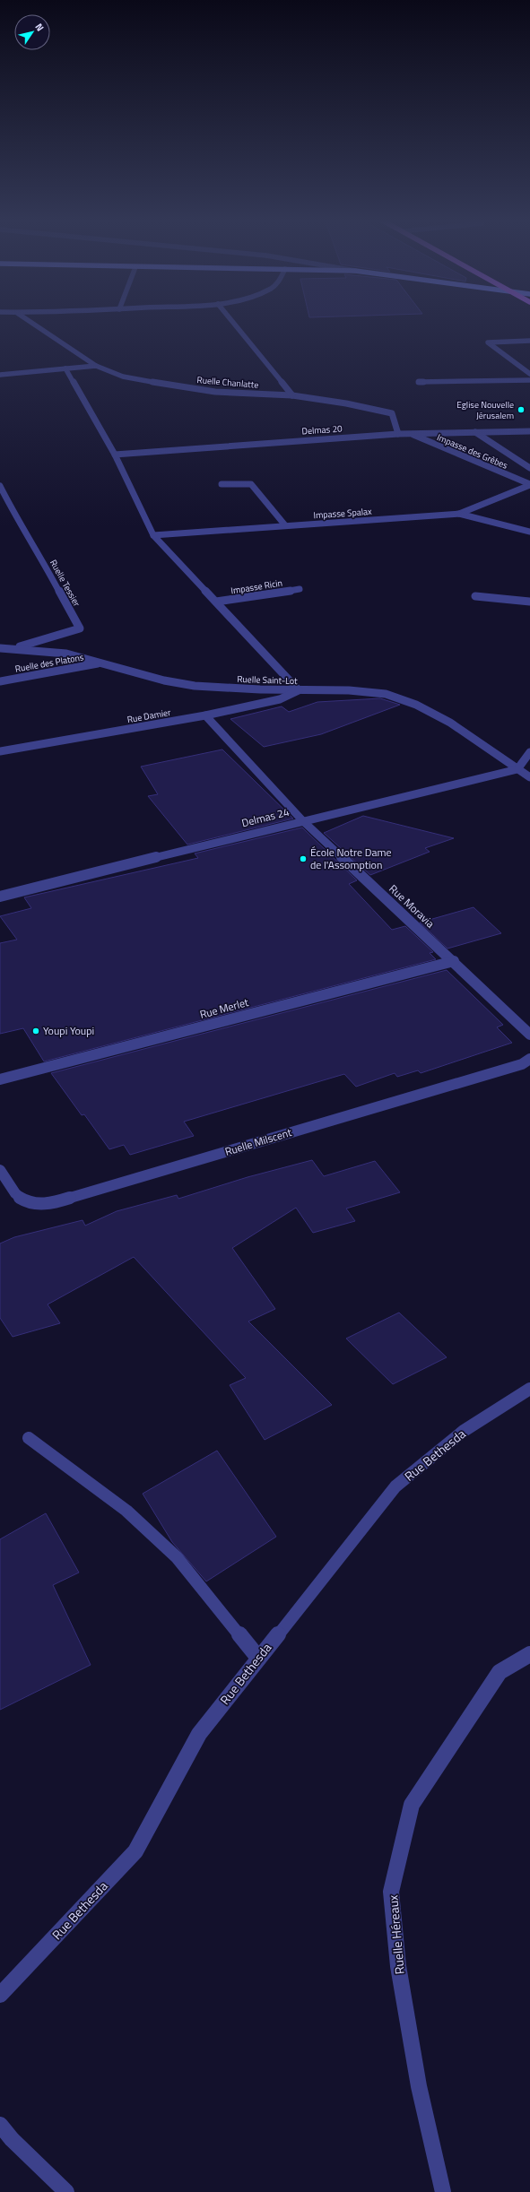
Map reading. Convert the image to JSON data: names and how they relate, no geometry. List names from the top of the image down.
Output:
{
  "streets": {
    "street": [
      "Ruelle Chanlatte",
      "Delmas 20",
      "Impasse des Grèbes",
      "Impasse Spalax",
      "Ruelle Tessier",
      "Impasse Ricin",
      "Ruelle des Platons",
      "Ruelle Saint-Lot",
      "Rue Damier",
      "Delmas 24",
      "Rue Moravia",
      "Rue Merlet",
      "Ruelle Milscent",
      "Rue Bethesda",
      "Ruelle Héreaux"
    ]
  },
  "crossings": [
    ["Ruelle Chanlatte", "Delmas 20"],
    ["Delmas 20", "Impasse des Grèbes"],
    ["Impasse des Grèbes", "Impasse Spalax"],
    ["Ruelle Tessier", "Ruelle Saint-Lot"],
    ["Ruelle des Platons", "Ruelle Saint-Lot"],
    ["Ruelle Saint-Lot", "Rue Damier"],
    ["Ruelle Saint-Lot", "Delmas 24"],
    ["Rue Damier", "Rue Moravia"],
    ["Delmas 24", "Rue Moravia"],
    ["Rue Moravia", "Rue Merlet"]
  ],
  "places": ["Eglise Nouvelle Jérusalem", "École Notre Dame de l'Assomption", "Youpi Youpi"],
  "north": "top right"
}
